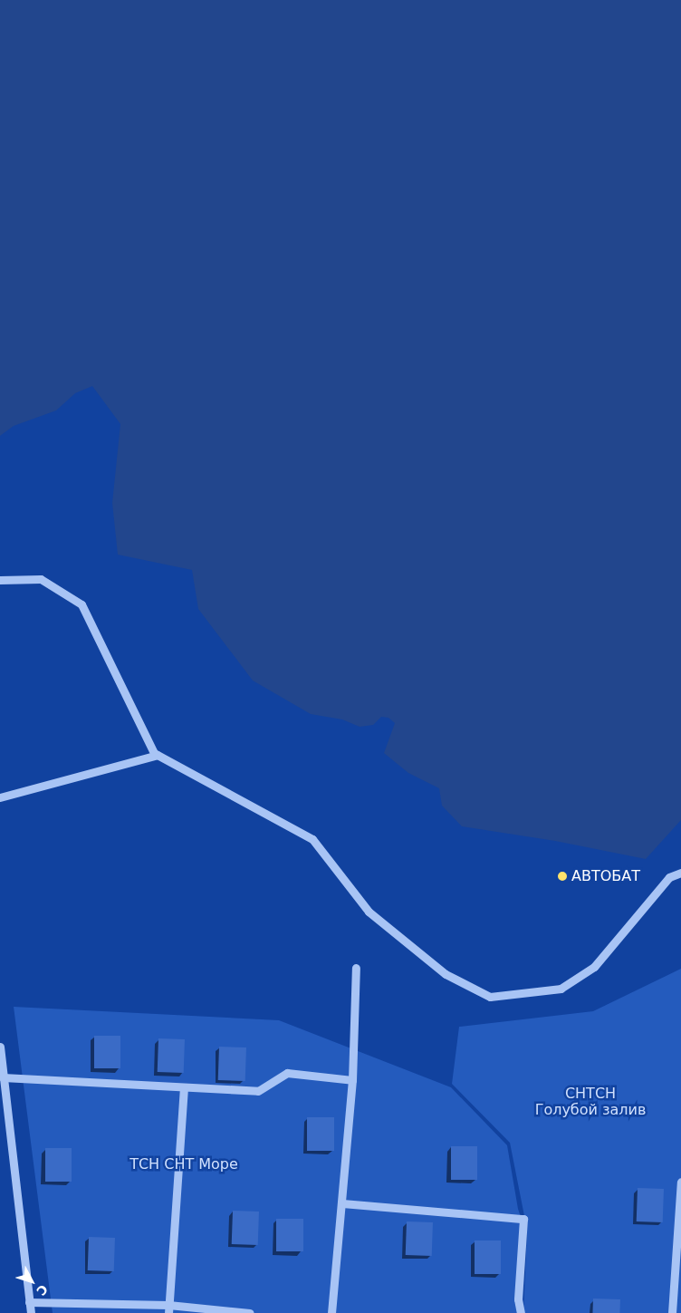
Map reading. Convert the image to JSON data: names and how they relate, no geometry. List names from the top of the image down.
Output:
{
  "parks": ["СНТСН Голубой залив", "ТСН СНТ Море"],
  "places": ["АВТОБАТ"],
  "north": "bottom right"
}
